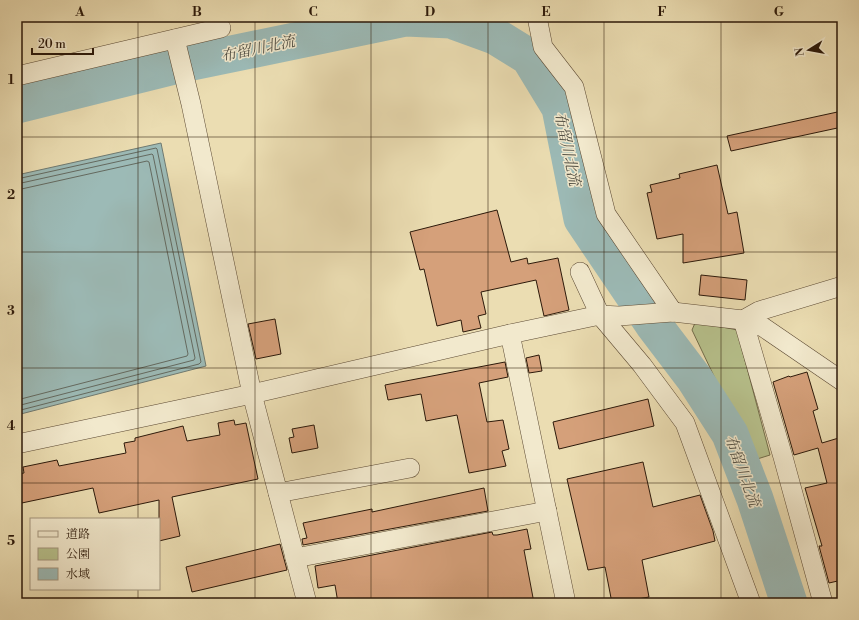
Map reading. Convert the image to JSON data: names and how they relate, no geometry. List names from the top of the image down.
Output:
{
  "water": ["布留川北流"],
  "legend": ["道路", "公園", "水域"],
  "scale_bar": "20 m",
  "north": "left",
  "grid": {
    "columns": [
      "A",
      "B",
      "C",
      "D",
      "E",
      "F",
      "G"
    ],
    "rows": [
      "1",
      "2",
      "3",
      "4",
      "5"
    ]
  }
}
